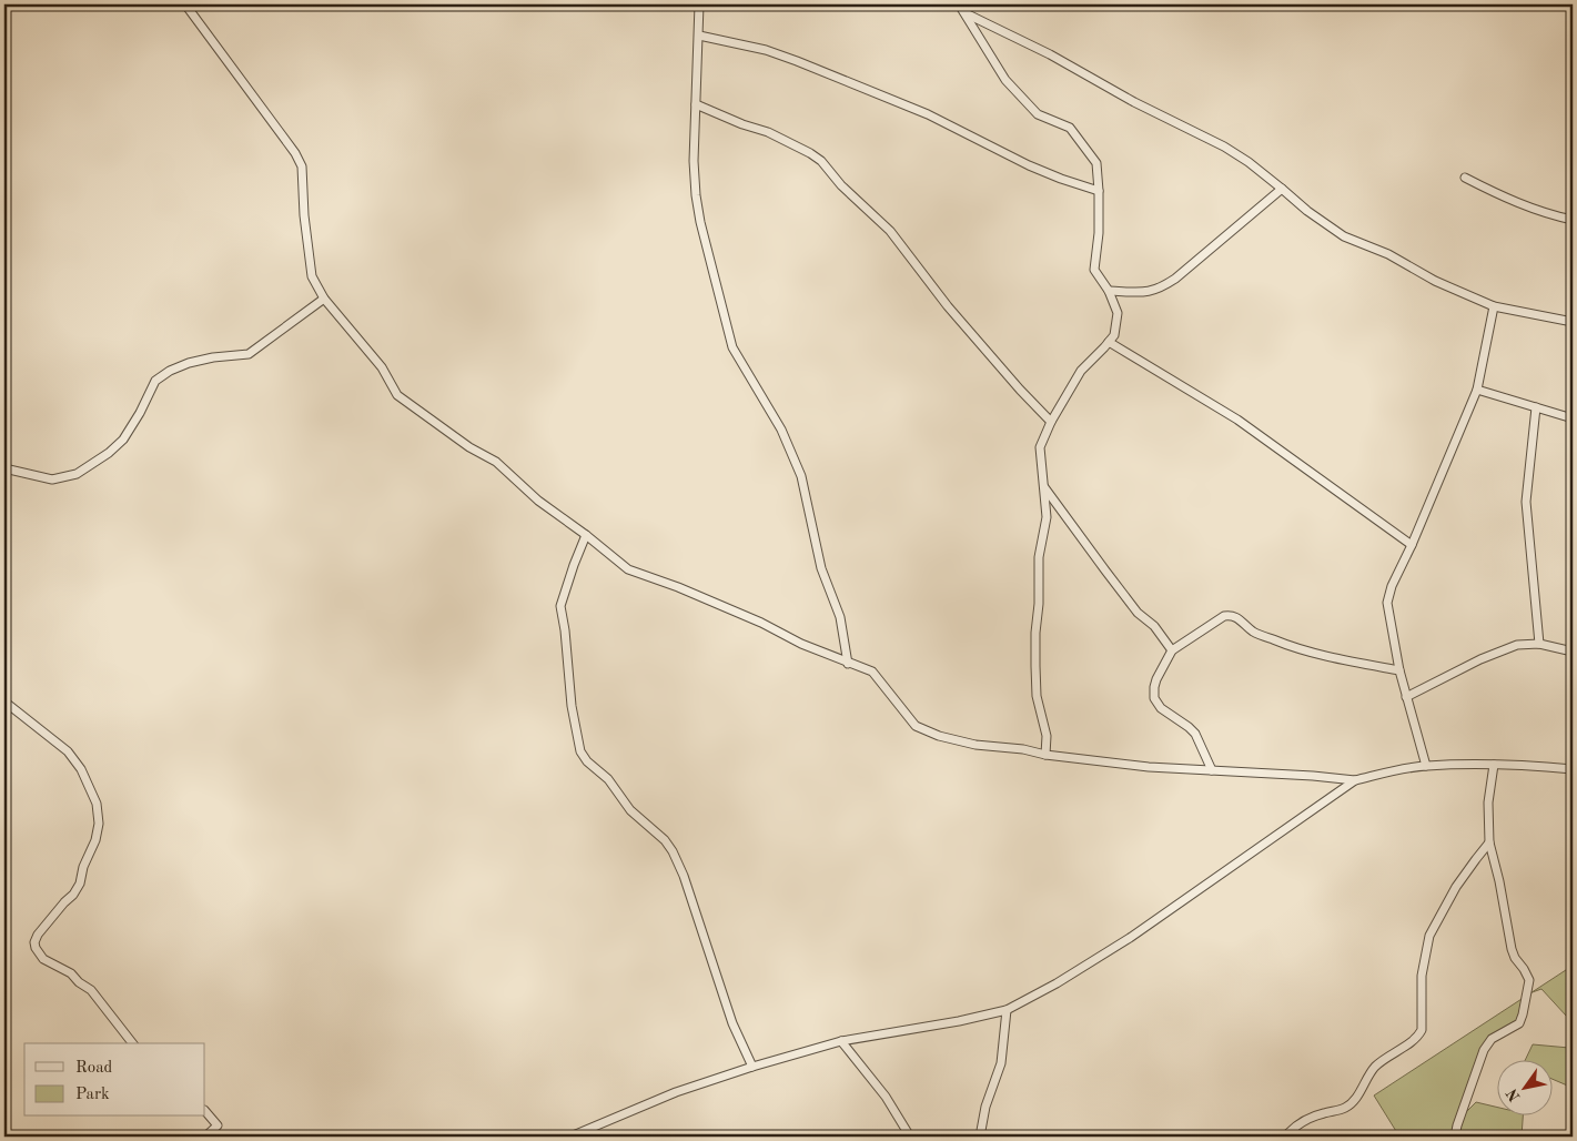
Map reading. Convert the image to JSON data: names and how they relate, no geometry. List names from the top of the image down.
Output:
{
  "legend": ["Road", "Park"],
  "north": "bottom left"
}
